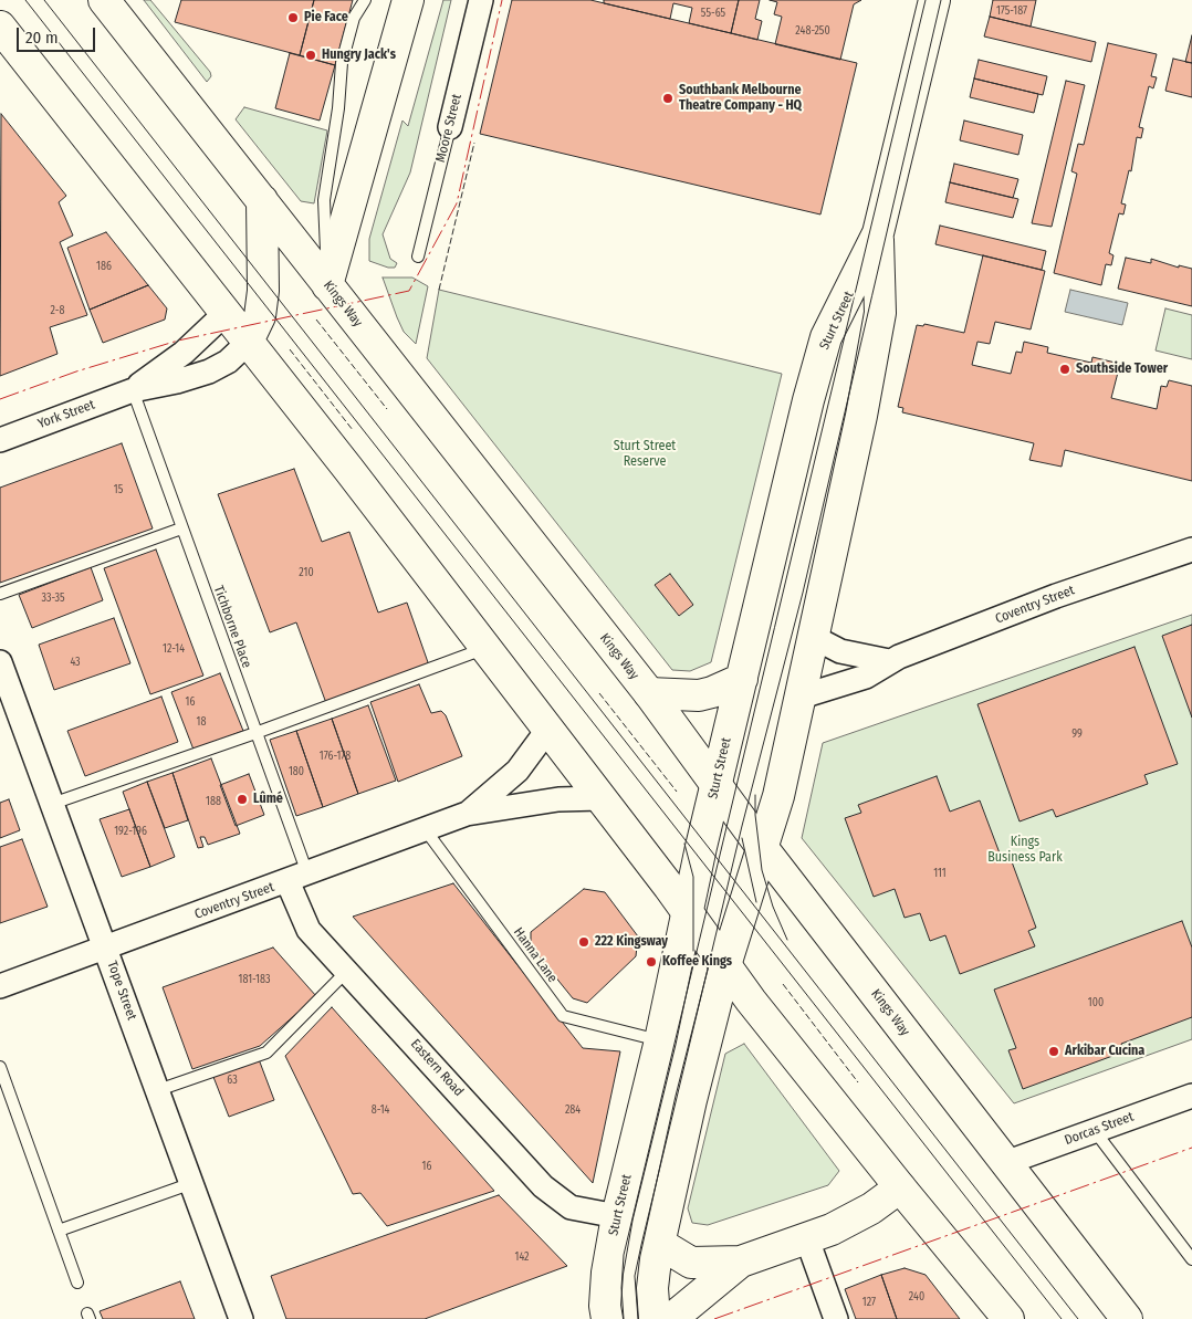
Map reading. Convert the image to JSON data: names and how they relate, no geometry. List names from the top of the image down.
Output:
{
  "streets": {
    "main road": ["Kings Way", "Sturt Street"],
    "street": [
      "Moore Street",
      "York Street",
      "Coventry Street",
      "Tope Street",
      "Eastern Road",
      "Dorcas Street"
    ],
    "lane": ["Tichborne Place", "Hanna Lane"]
  },
  "crossings": [
    ["Kings Way", "Sturt Street"],
    ["Kings Way", "Dorcas Street"],
    ["Sturt Street", "Coventry Street"],
    ["Sturt Street", "Hanna Lane"],
    ["Sturt Street", "Eastern Road"],
    ["York Street", "Tichborne Place"],
    ["Coventry Street", "Tichborne Place"],
    ["Coventry Street", "Hanna Lane"],
    ["Coventry Street", "Tope Street"],
    ["Coventry Street", "Eastern Road"],
    ["Tichborne Place", "Eastern Road"]
  ],
  "parks": ["Sturt Street Reserve", "Kings Business Park"],
  "places": [
    "Pie Face",
    "Hungry Jack's",
    "Southbank Melbourne Theatre Company - HQ",
    "Southside Tower",
    "Lûmé",
    "222 Kingsway",
    "Koffee Kings",
    "Arkibar Cucina"
  ],
  "house_numbers": [
    "175-187",
    "55-65",
    "248-250",
    "186",
    "2-8",
    "15",
    "210",
    "33-35",
    "12-14",
    "43",
    "16",
    "18",
    "99",
    "176-178",
    "180",
    "188",
    "192-196",
    "111",
    "181-183",
    "100",
    "63",
    "8-14",
    "284",
    "16",
    "142",
    "240",
    "127"
  ],
  "scale_bar": "20 m"
}
